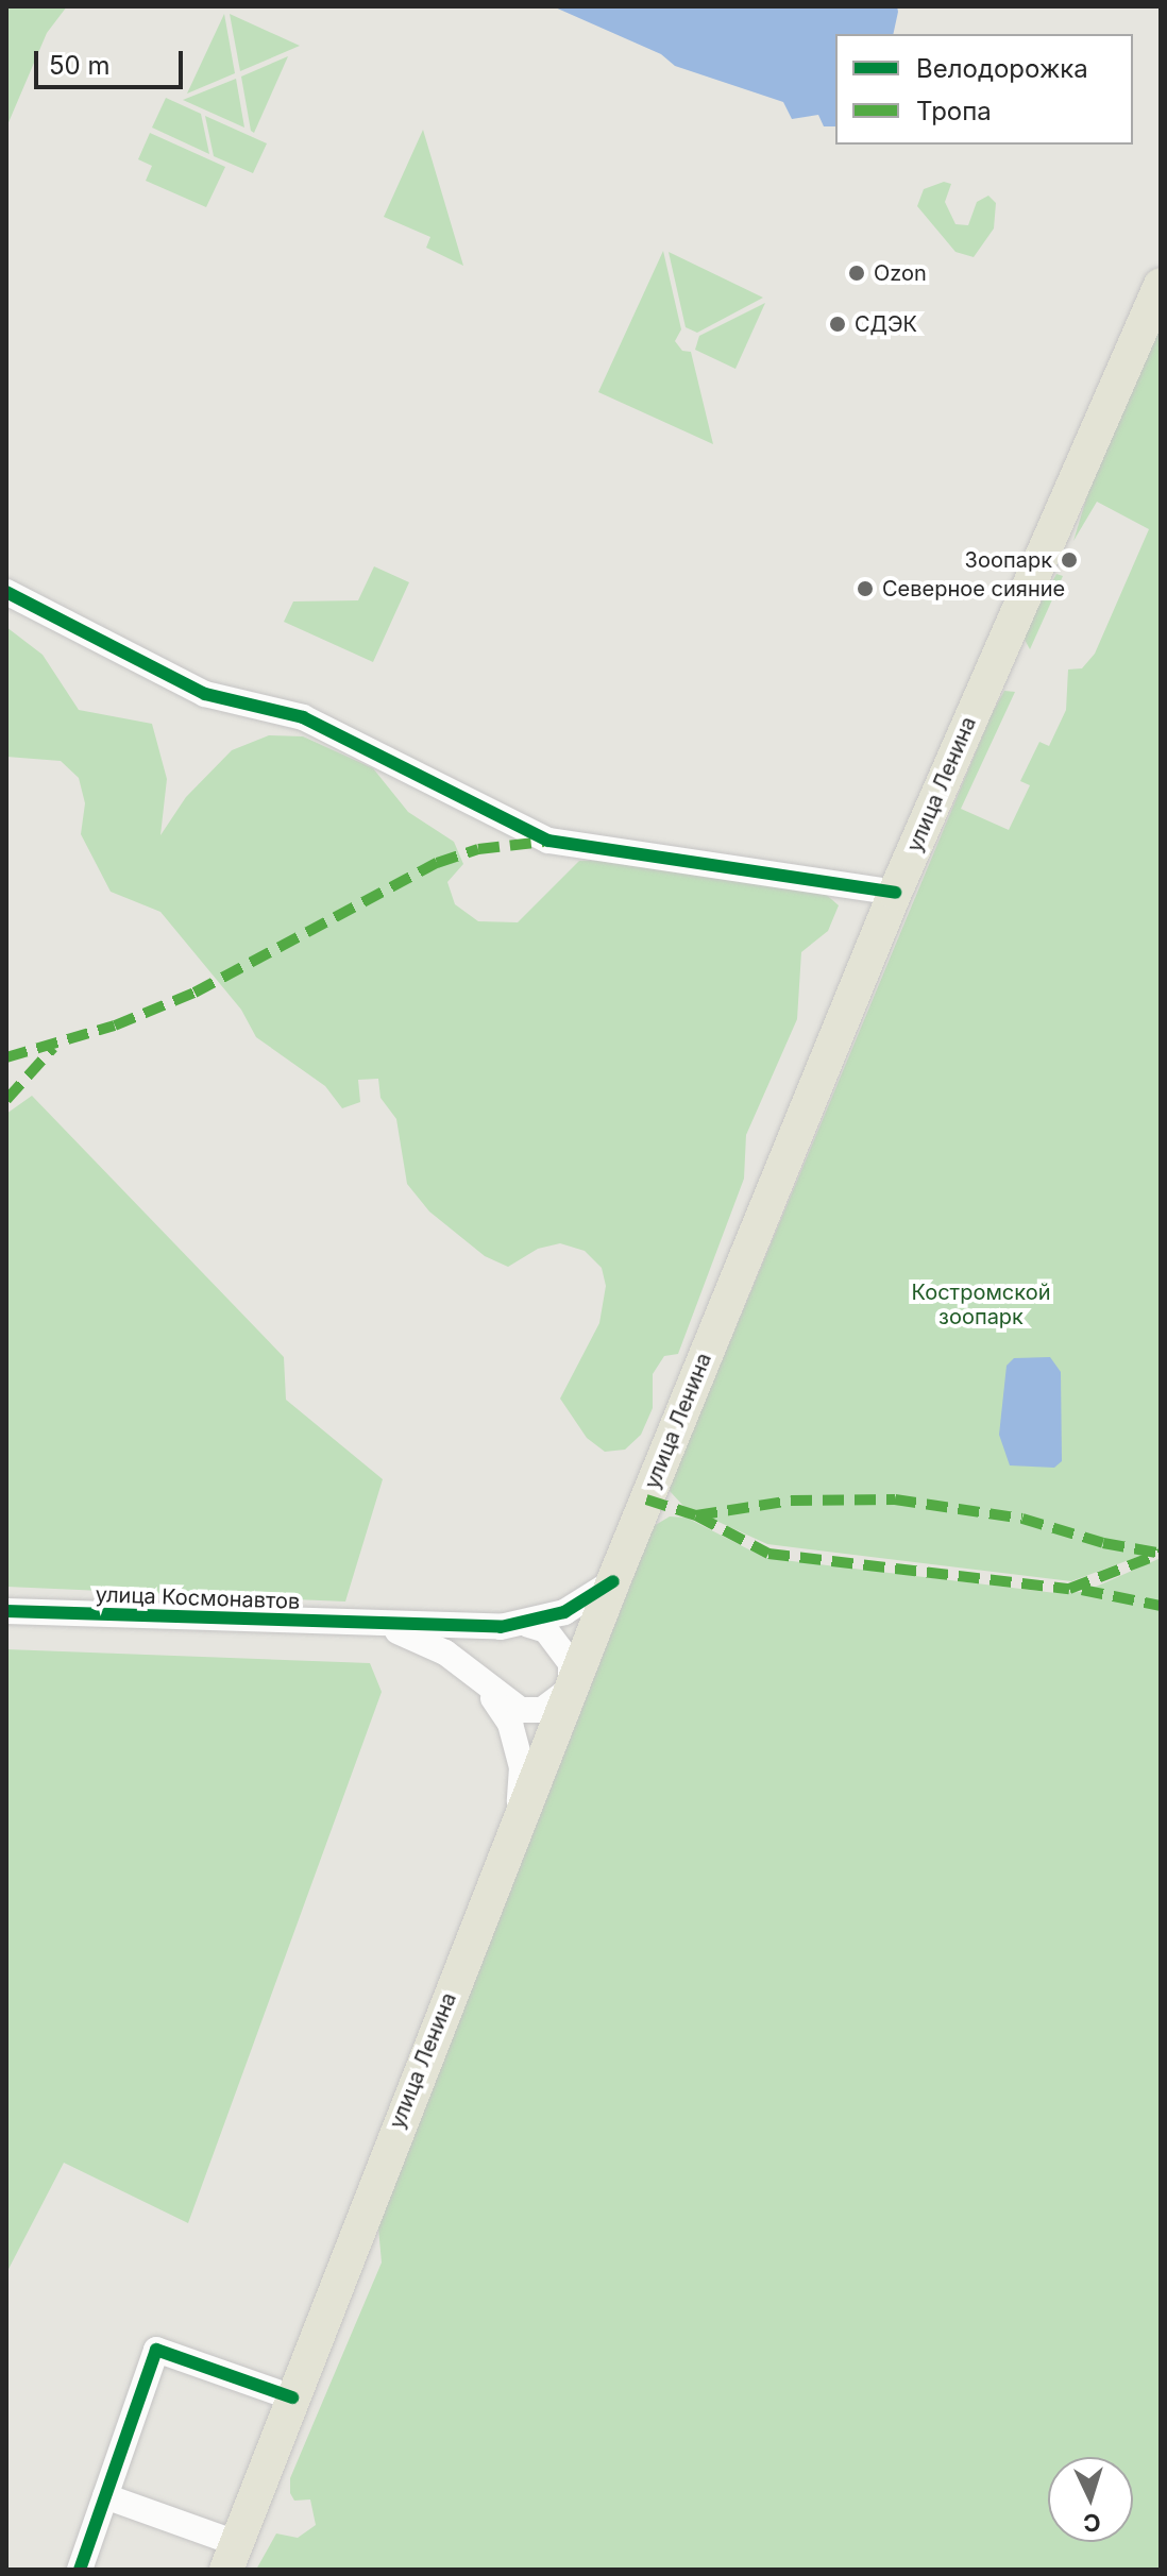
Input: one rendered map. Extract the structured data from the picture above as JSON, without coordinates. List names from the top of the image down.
{
  "streets": {
    "main road": ["улица Ленина"],
    "street": ["улица Космонавтов"]
  },
  "parks": ["Костромской зоопарк"],
  "places": [
    "Ozon",
    "СДЭК",
    "Зоопарк",
    "Северное сияние"
  ],
  "legend": ["Велодорожка", "Тропа"],
  "scale_bar": "50 m",
  "north": "bottom"
}
